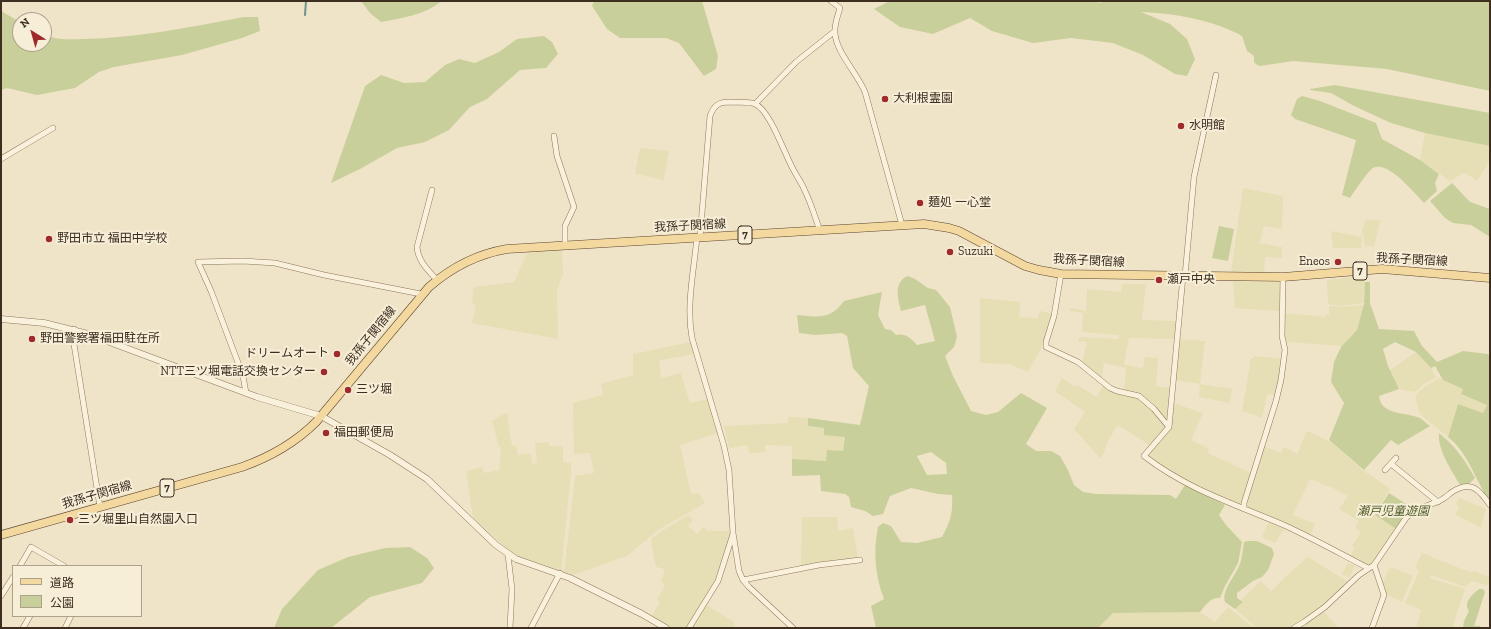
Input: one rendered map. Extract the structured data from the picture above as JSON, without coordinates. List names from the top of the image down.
{
  "streets": {
    "main road": ["我孫子関宿線", "7"]
  },
  "parks": ["瀬戸児童遊園"],
  "places": [
    "大利根霊園",
    "水明館",
    "麺処 一心堂",
    "野田市立 福田中学校",
    "Suzuki",
    "Eneos",
    "瀬戸中央",
    "野田警察署福田駐在所",
    "ドリームオート",
    "NTT三ツ堀電話交換センター",
    "三ツ堀",
    "福田郵便局",
    "三ツ堀里山自然園入口"
  ],
  "legend": ["道路", "公園"],
  "north": "top left"
}
